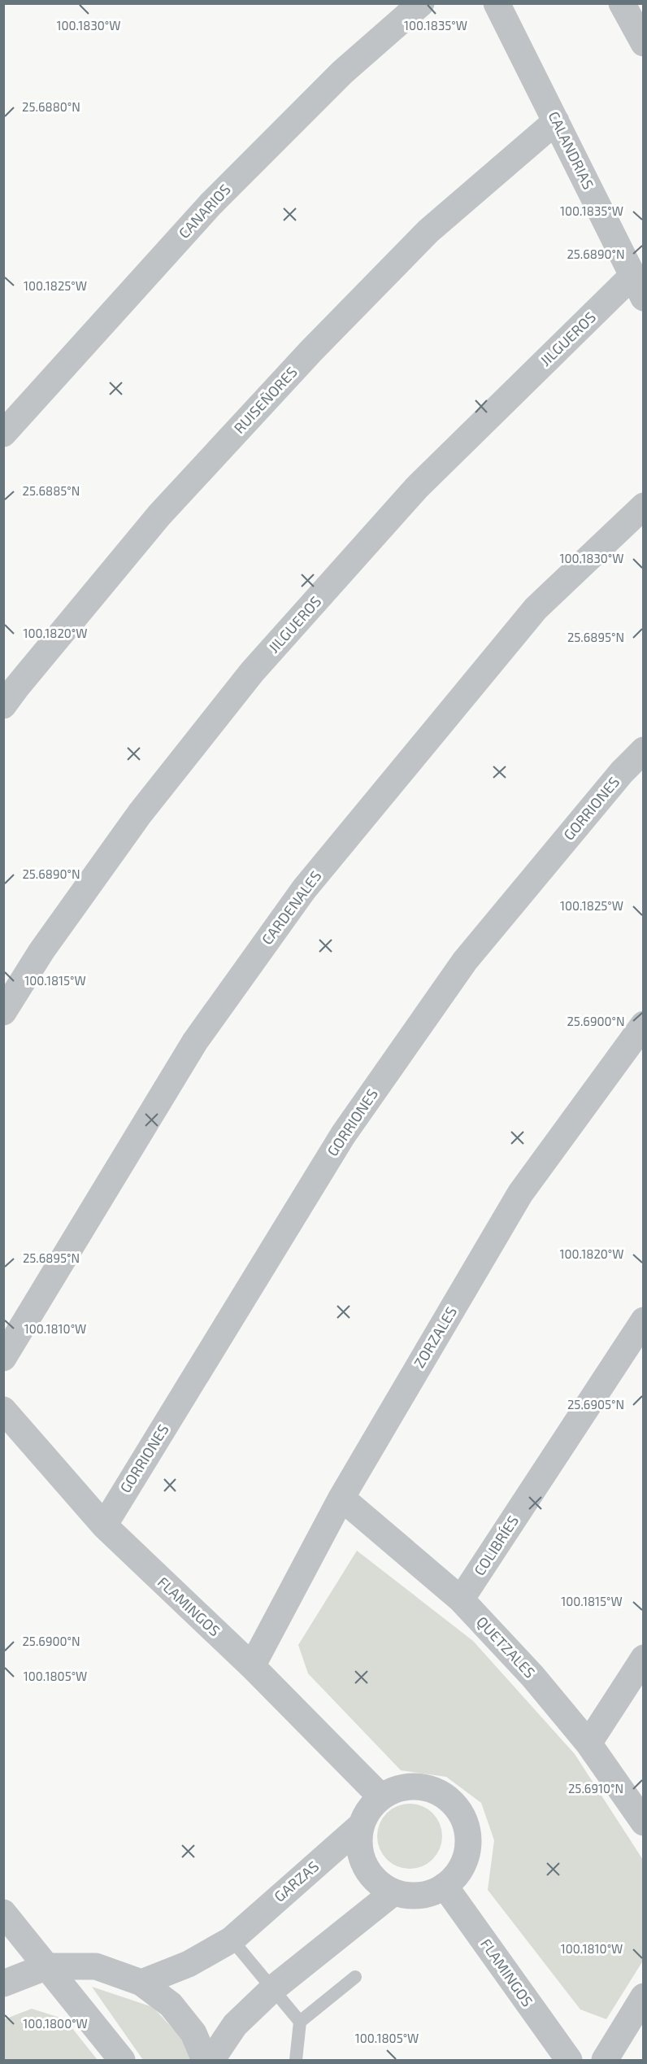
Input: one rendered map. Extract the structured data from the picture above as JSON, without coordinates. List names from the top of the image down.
{
  "streets": {
    "street": [
      "CALANDRIAS",
      "CANARIOS",
      "JILGUEROS",
      "RUISEÑORES",
      "GORRIONES",
      "CARDENALES",
      "ZORZALES",
      "COLIBRÍES",
      "FLAMINGOS",
      "QUETZALES",
      "GARZAS"
    ]
  },
  "crossings": [
    ["CALANDRIAS", "JILGUEROS"],
    ["CALANDRIAS", "RUISEÑORES"],
    ["GORRIONES", "FLAMINGOS"],
    ["ZORZALES", "FLAMINGOS"],
    ["ZORZALES", "QUETZALES"],
    ["COLIBRÍES", "QUETZALES"],
    ["FLAMINGOS", "GARZAS"]
  ],
  "coordinates": [
    "100.1830°W",
    "100.1835°W",
    "25.6880°N",
    "25.6890°N",
    "100.1825°W",
    "25.6885°N",
    "100.1820°W",
    "25.6895°N",
    "100.1815°W",
    "25.6900°N",
    "100.1810°W",
    "25.6905°N",
    "100.1805°W",
    "25.6910°N",
    "100.1800°W"
  ]
}
